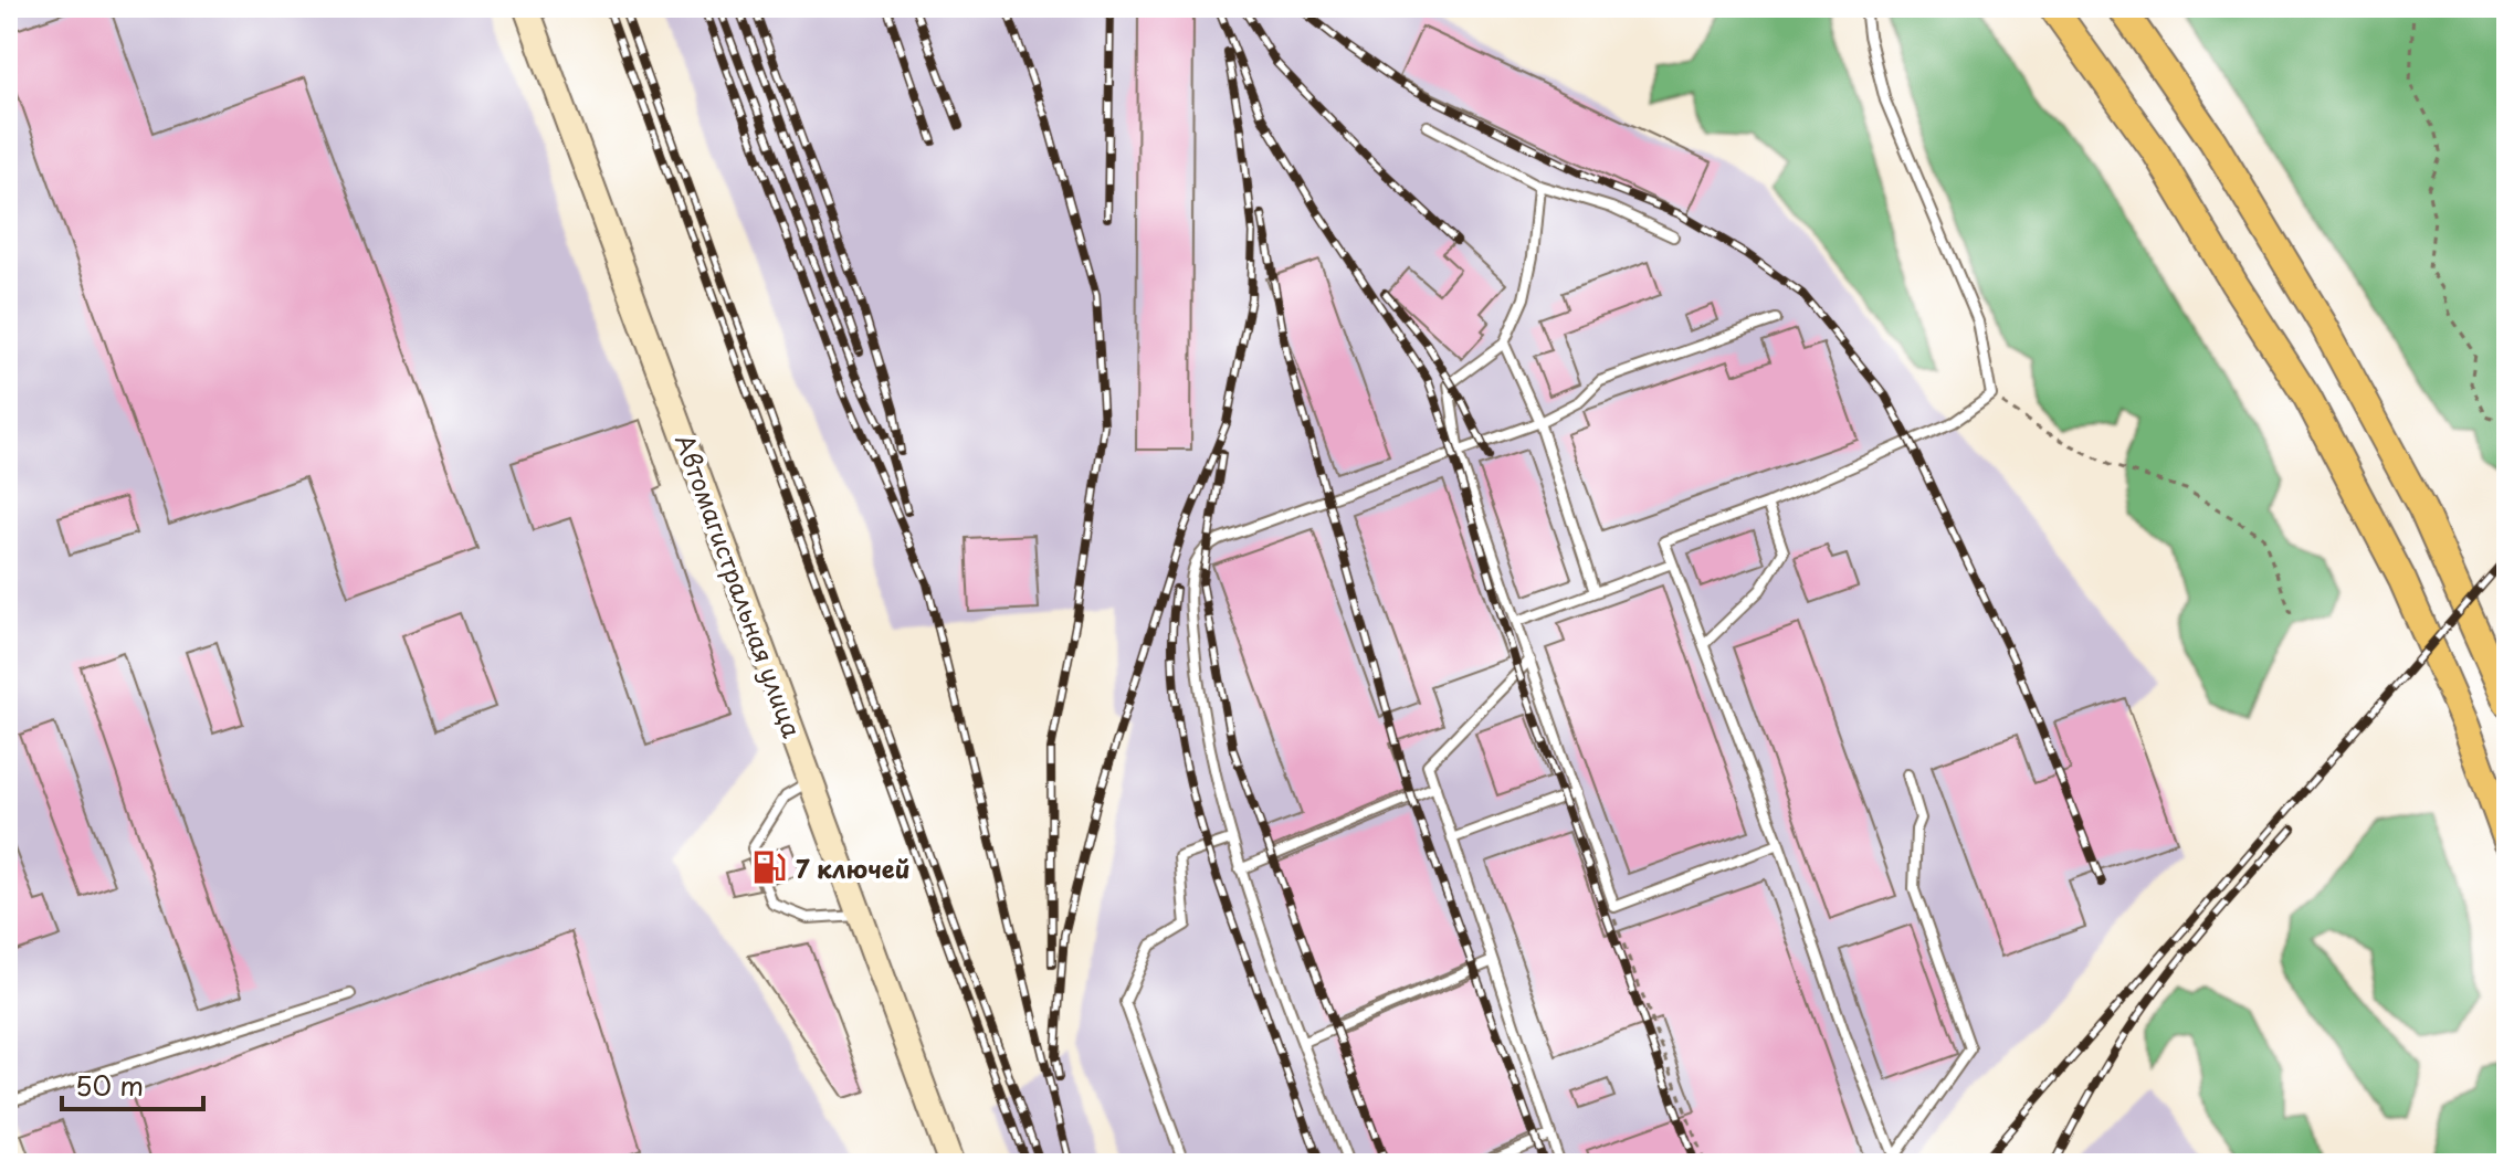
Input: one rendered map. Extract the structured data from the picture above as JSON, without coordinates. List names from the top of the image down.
{
  "streets": {
    "main road": ["Автомагистральная улица"]
  },
  "places": {
    "fuel station": ["7 ключей"]
  },
  "scale_bar": "50 m"
}
